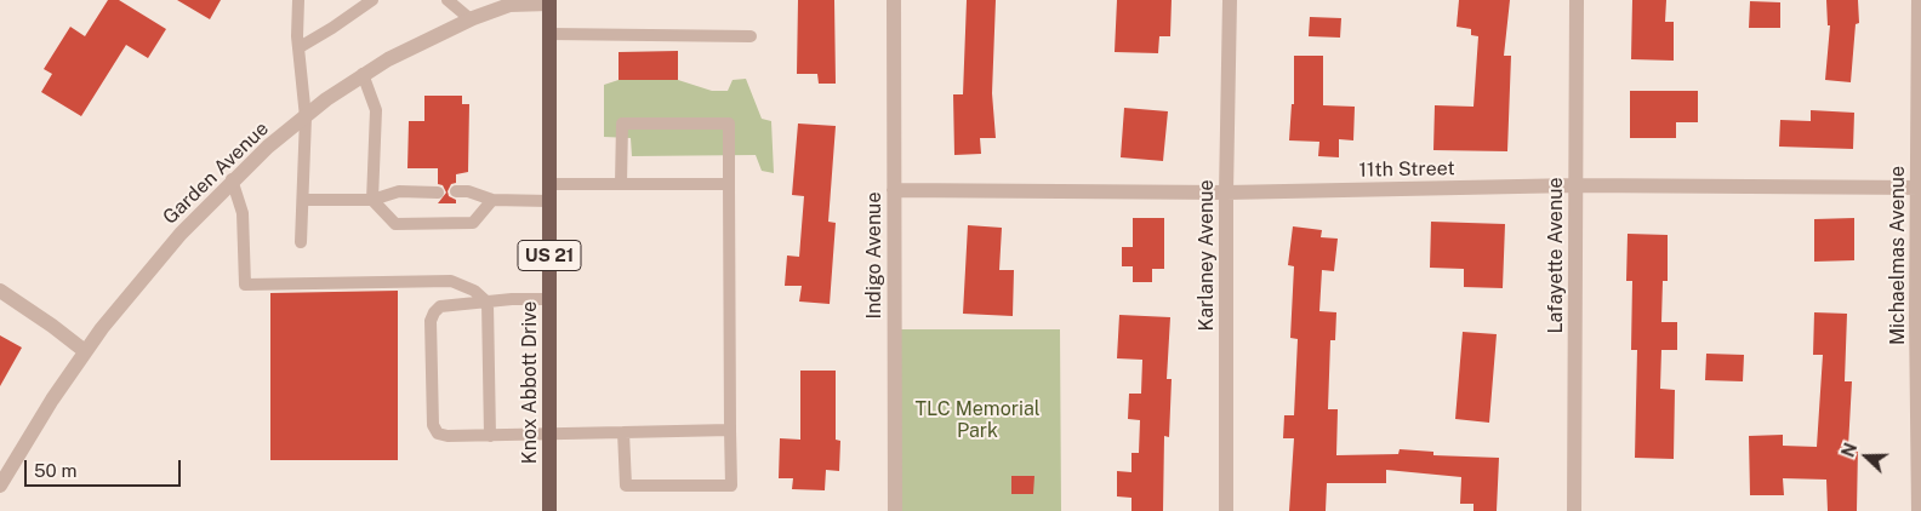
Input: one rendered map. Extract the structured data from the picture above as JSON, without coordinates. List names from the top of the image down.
{
  "streets": {
    "main road": ["US 21", "Knox Abbott Drive"],
    "street": [
      "11th Street",
      "Garden Avenue",
      "Indigo Avenue",
      "Karlaney Avenue",
      "Lafayette Avenue",
      "Michaelmas Avenue"
    ]
  },
  "crossings": [
    ["11th Street", "Indigo Avenue"],
    ["11th Street", "Karlaney Avenue"],
    ["11th Street", "Lafayette Avenue"],
    ["11th Street", "Michaelmas Avenue"],
    ["Garden Avenue", "Knox Abbott Drive"]
  ],
  "parks": ["TLC Memorial Park"],
  "scale_bar": "50 m",
  "north": "left"
}
